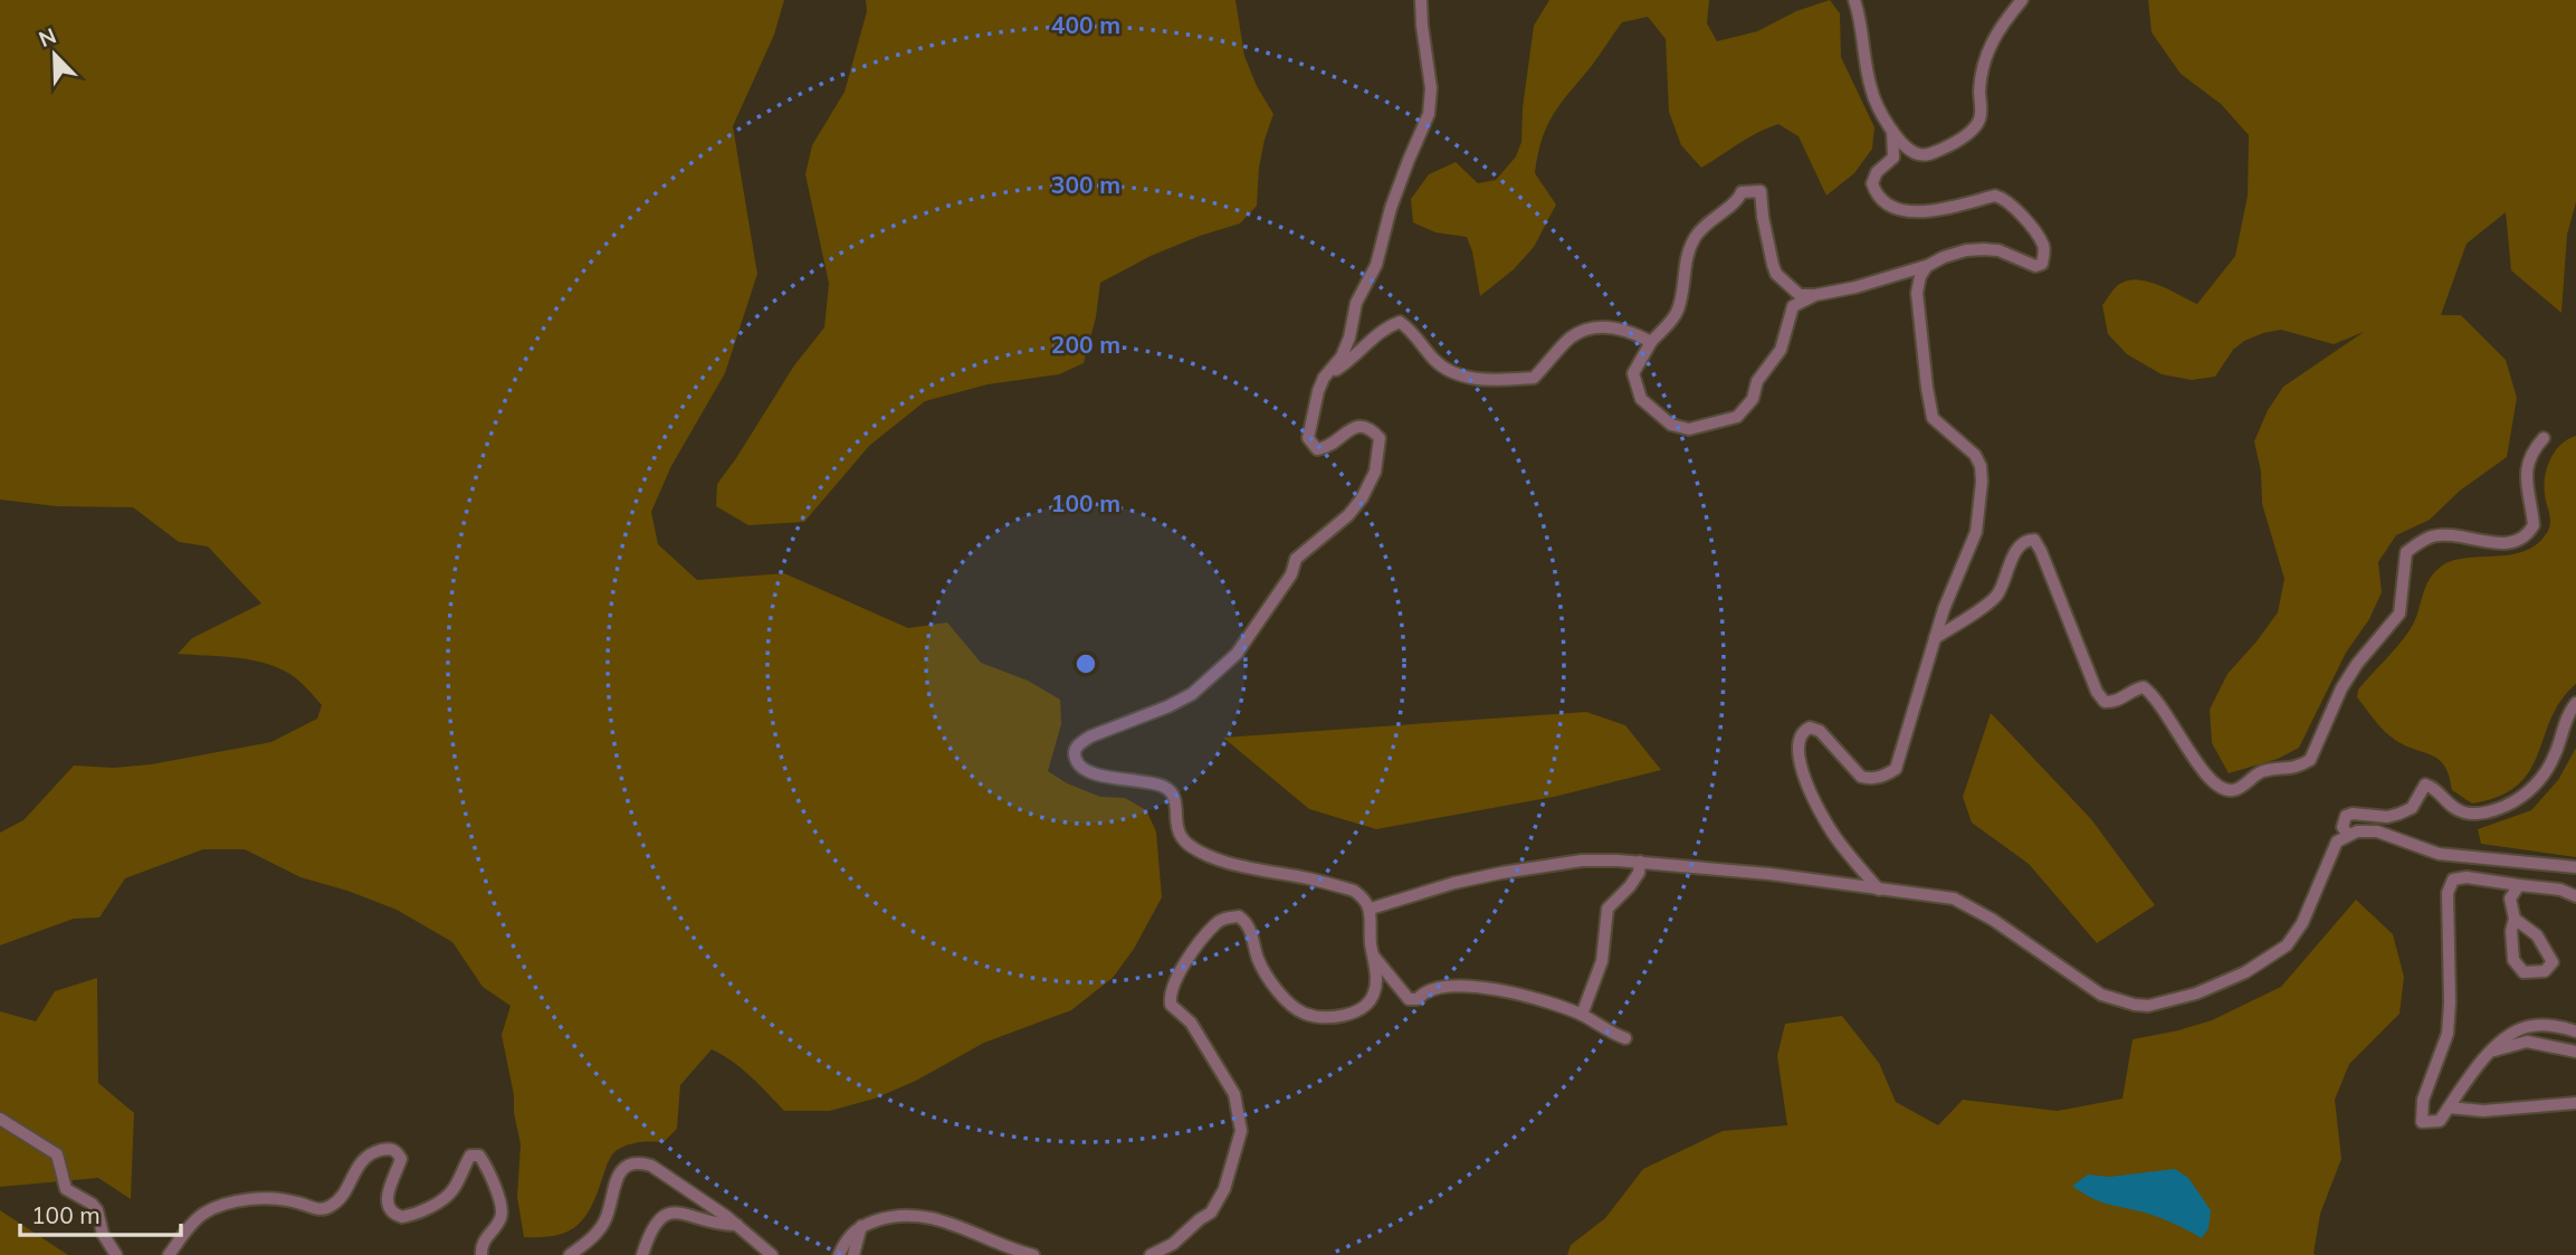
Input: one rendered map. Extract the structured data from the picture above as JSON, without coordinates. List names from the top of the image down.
{
  "scale_bar": "100 m",
  "north": "top left",
  "rings": [
    "400 m",
    "300 m",
    "200 m",
    "100 m"
  ]
}
